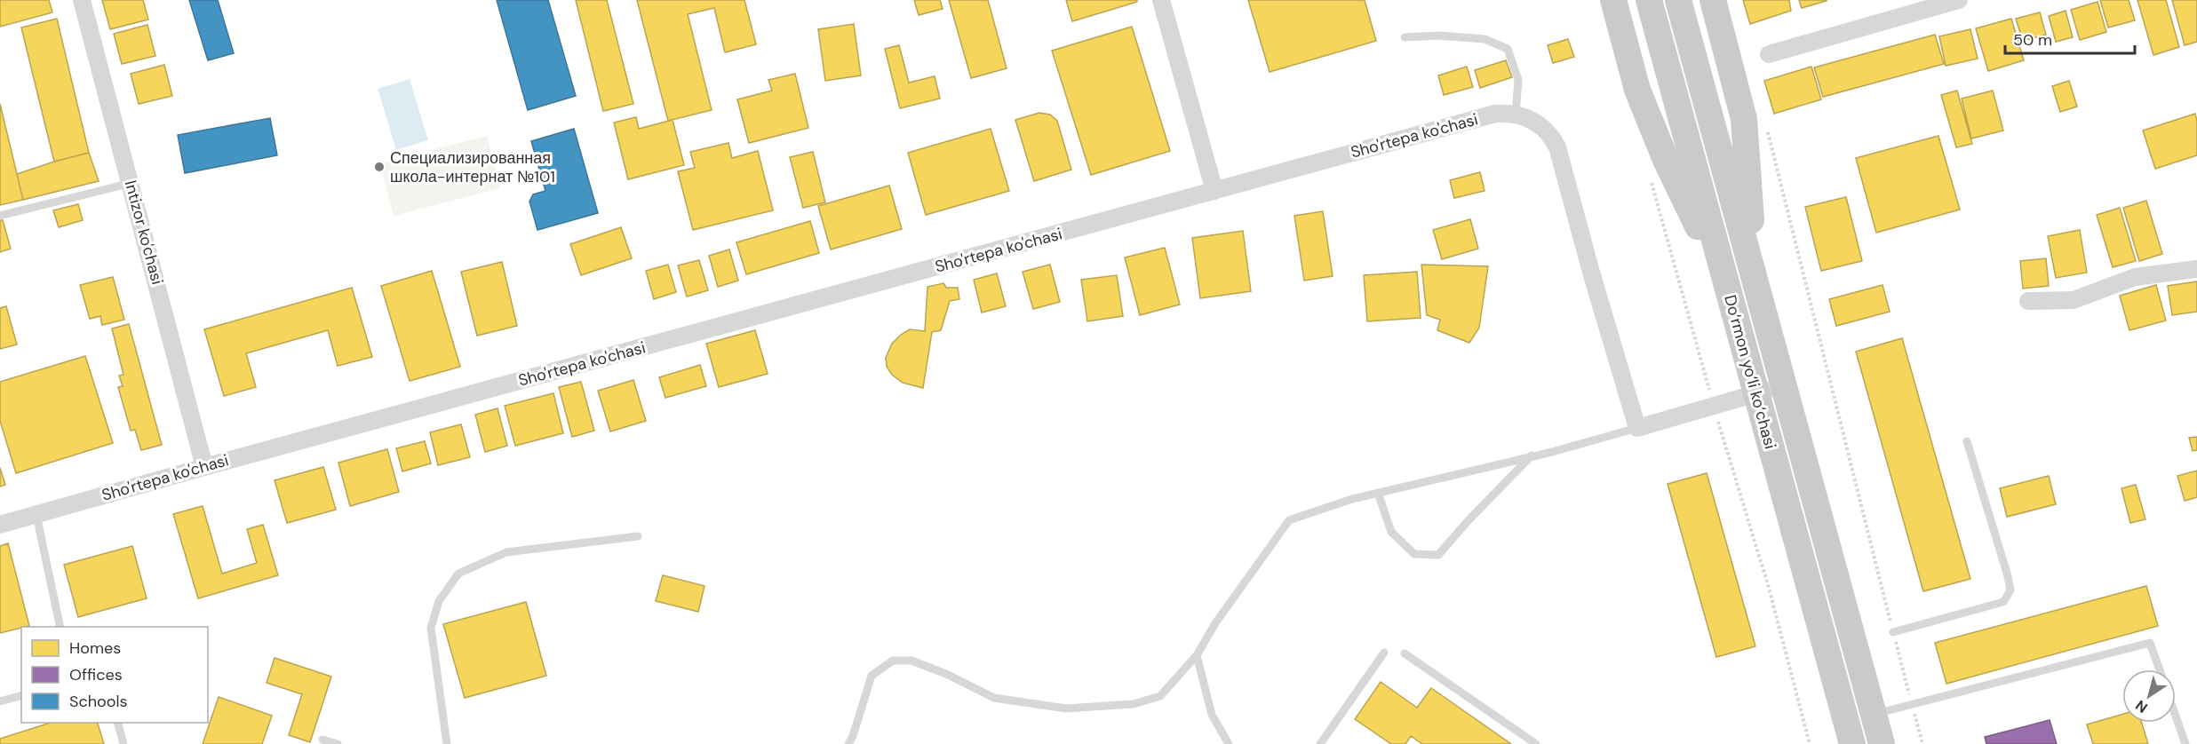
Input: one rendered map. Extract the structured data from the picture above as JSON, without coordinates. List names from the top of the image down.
{
  "streets": {
    "main road": ["Do‘rmon yo‘li ko‘chasi"],
    "street": ["Sho'rtepa ko'chasi", "Intizor ko'chasi"]
  },
  "crossings": [
    ["Sho'rtepa ko'chasi", "Intizor ko'chasi"]
  ],
  "places": ["Специализированная школа-интернат №101"],
  "legend": ["Homes", "Offices", "Schools"],
  "scale_bar": "50 m",
  "north": "bottom left"
}
